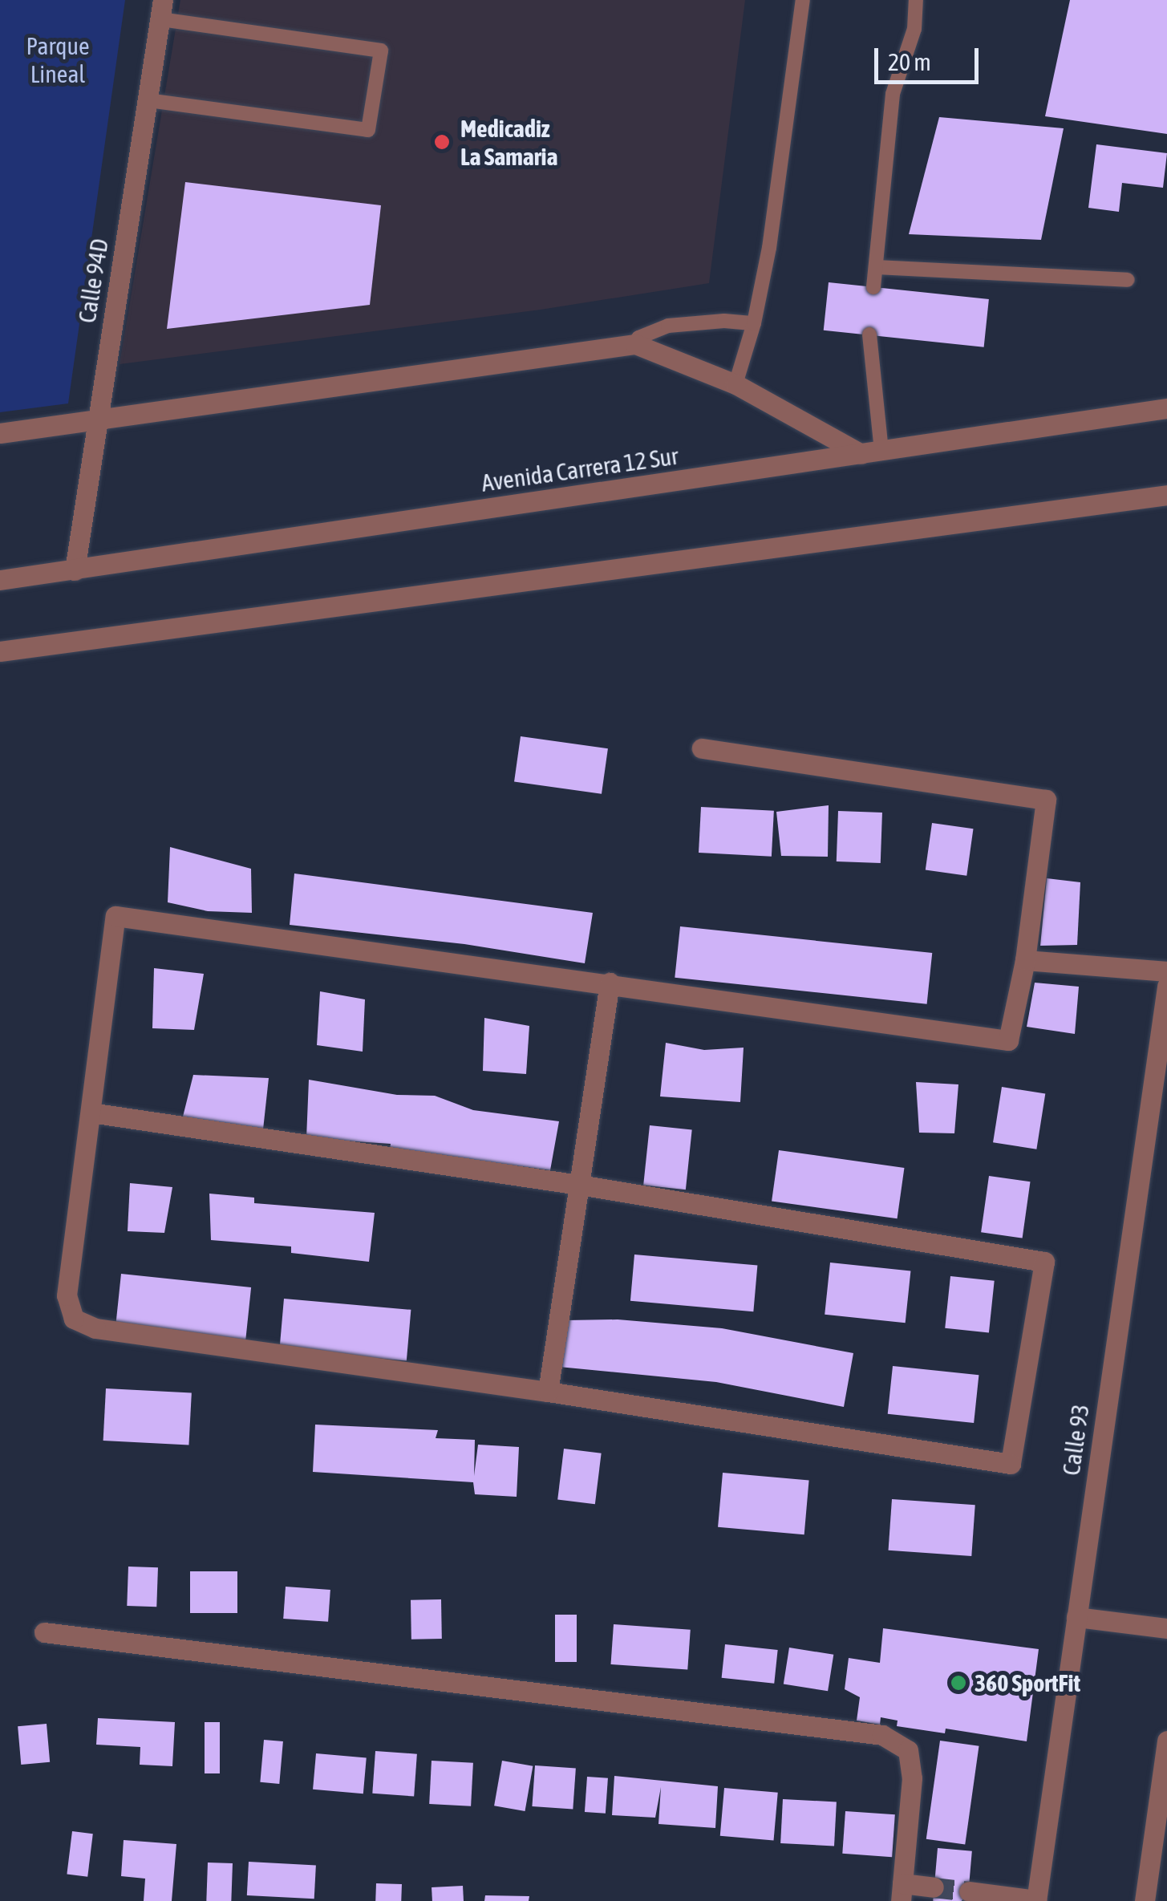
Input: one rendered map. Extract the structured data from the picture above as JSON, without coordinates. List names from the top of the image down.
{
  "streets": {
    "street": ["Calle 94D", "Avenida Carrera 12 Sur", "Calle 93"]
  },
  "crossings": [
    ["Calle 94D", "Avenida Carrera 12 Sur"]
  ],
  "parks": ["Parque Lineal"],
  "places": ["Medicadiz La Samaria", "360 SportFit"],
  "scale_bar": "20 m"
}
